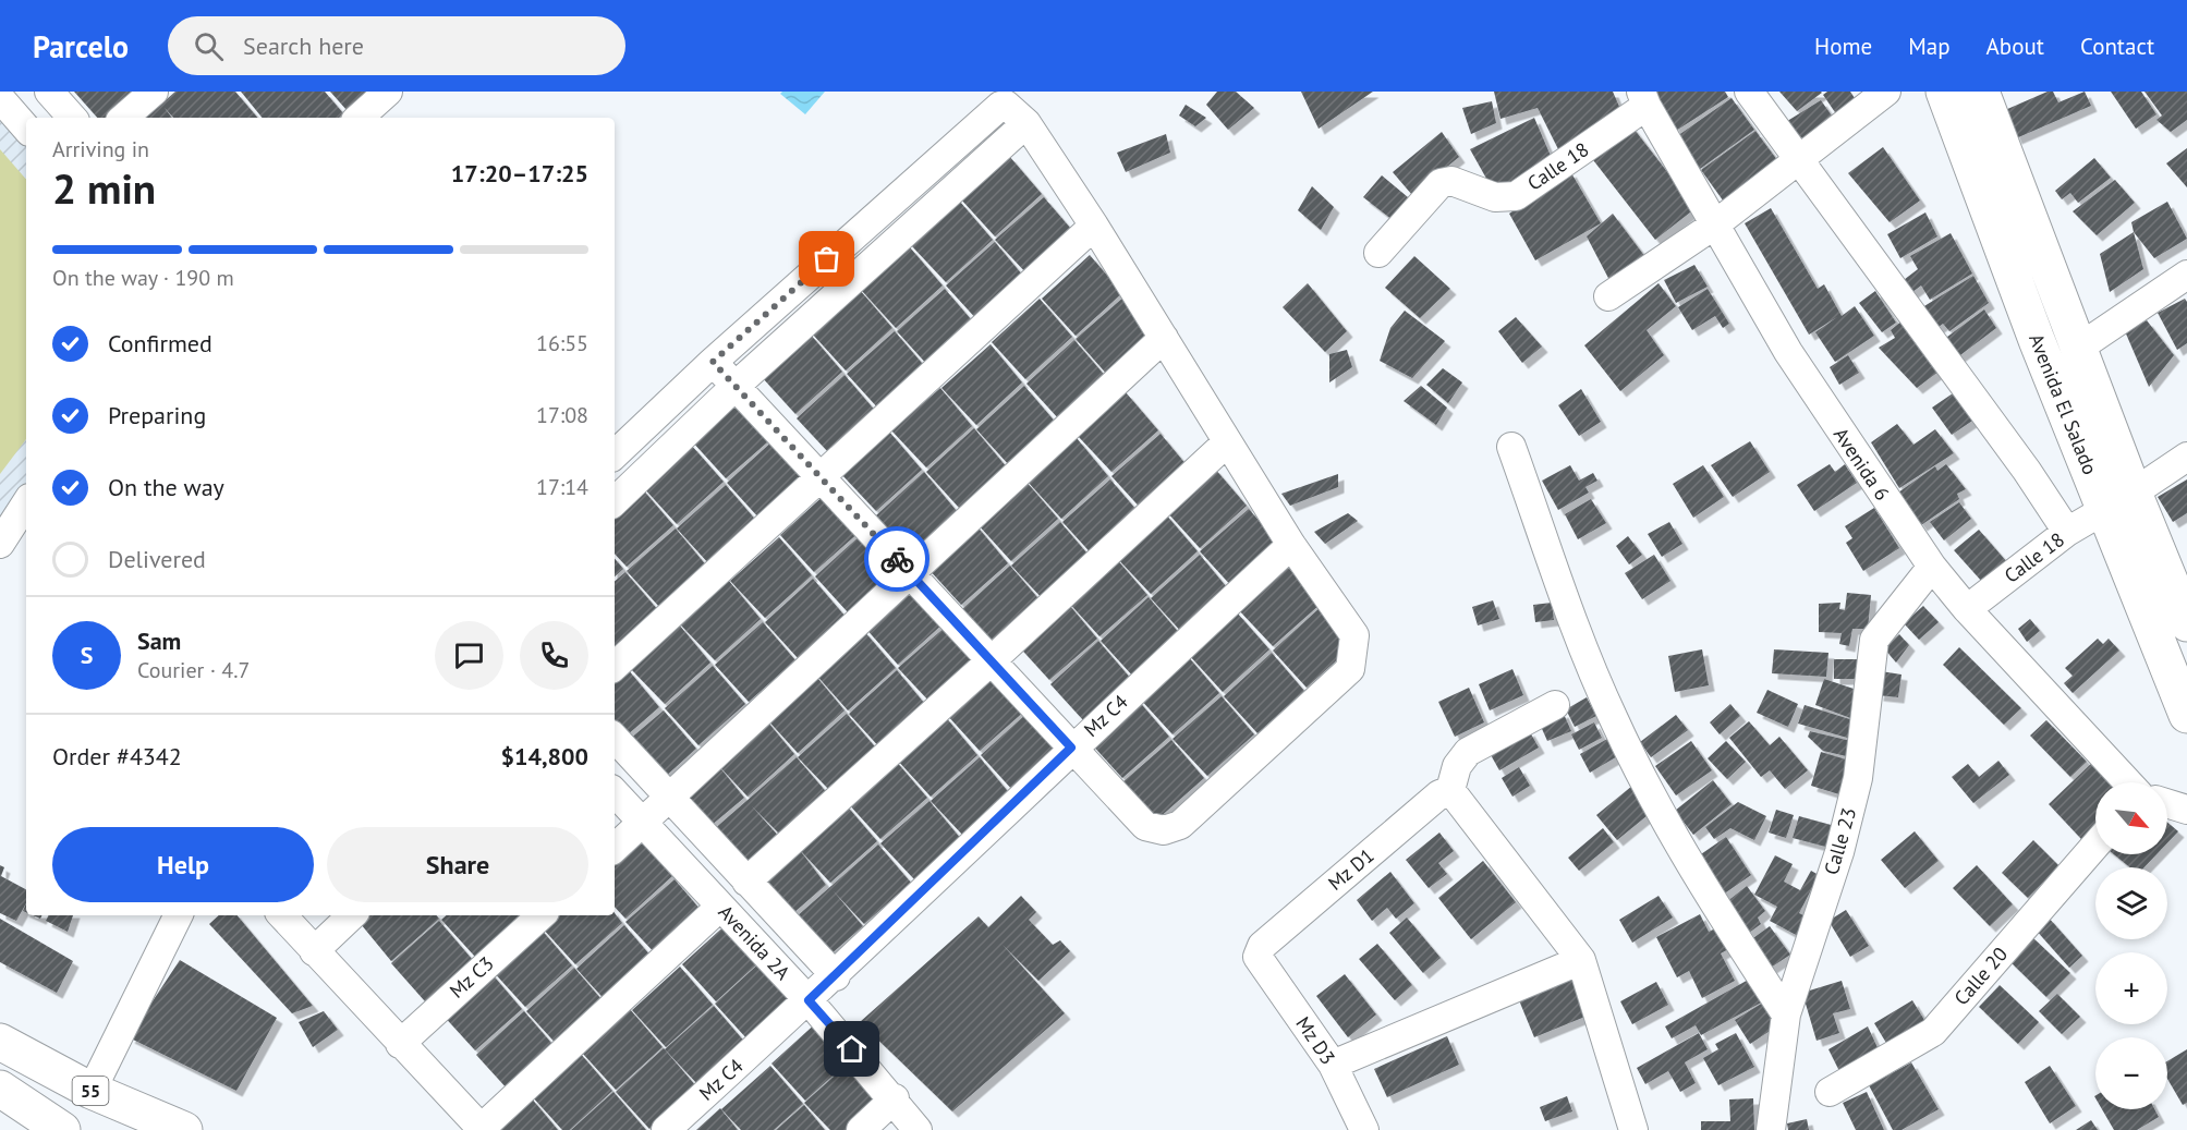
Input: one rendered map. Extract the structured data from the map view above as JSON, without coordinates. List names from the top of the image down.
{
  "streets": {
    "main road": ["Avenida El Salado", "55"],
    "street": [
      "Calle 18",
      "Avenida 6",
      "Mz C4",
      "Calle 23",
      "Mz D1",
      "Avenida 2A",
      "Calle 20",
      "Mz C3",
      "Mz D3"
    ]
  },
  "crossings": [
    ["Calle 18", "Avenida El Salado"],
    ["Calle 18", "Avenida 6"],
    ["Avenida 6", "Calle 23"],
    ["Mz C4", "Avenida 2A"],
    ["Mz D1", "Mz D3"]
  ],
  "north": "bottom right",
  "page": {
    "header": "Parcelo",
    "search": "Search here",
    "nav": [
      "Home",
      "Map",
      "About",
      "Contact"
    ],
    "heading": ["2 min", "Arriving in", "17:20–17:25"],
    "panel": [
      "Sam",
      "Courier · 4.7",
      "Order #4342",
      "$14,800"
    ],
    "bar": "On the way · 190 m",
    "list": [
      ["Confirmed", "16:55"],
      ["Preparing", "17:08"],
      ["On the way", "17:14"],
      "Delivered"
    ],
    "round": "S",
    "map_buttons": ["+", "−"],
    "buttons": ["Help", "Share"]
  }
}
